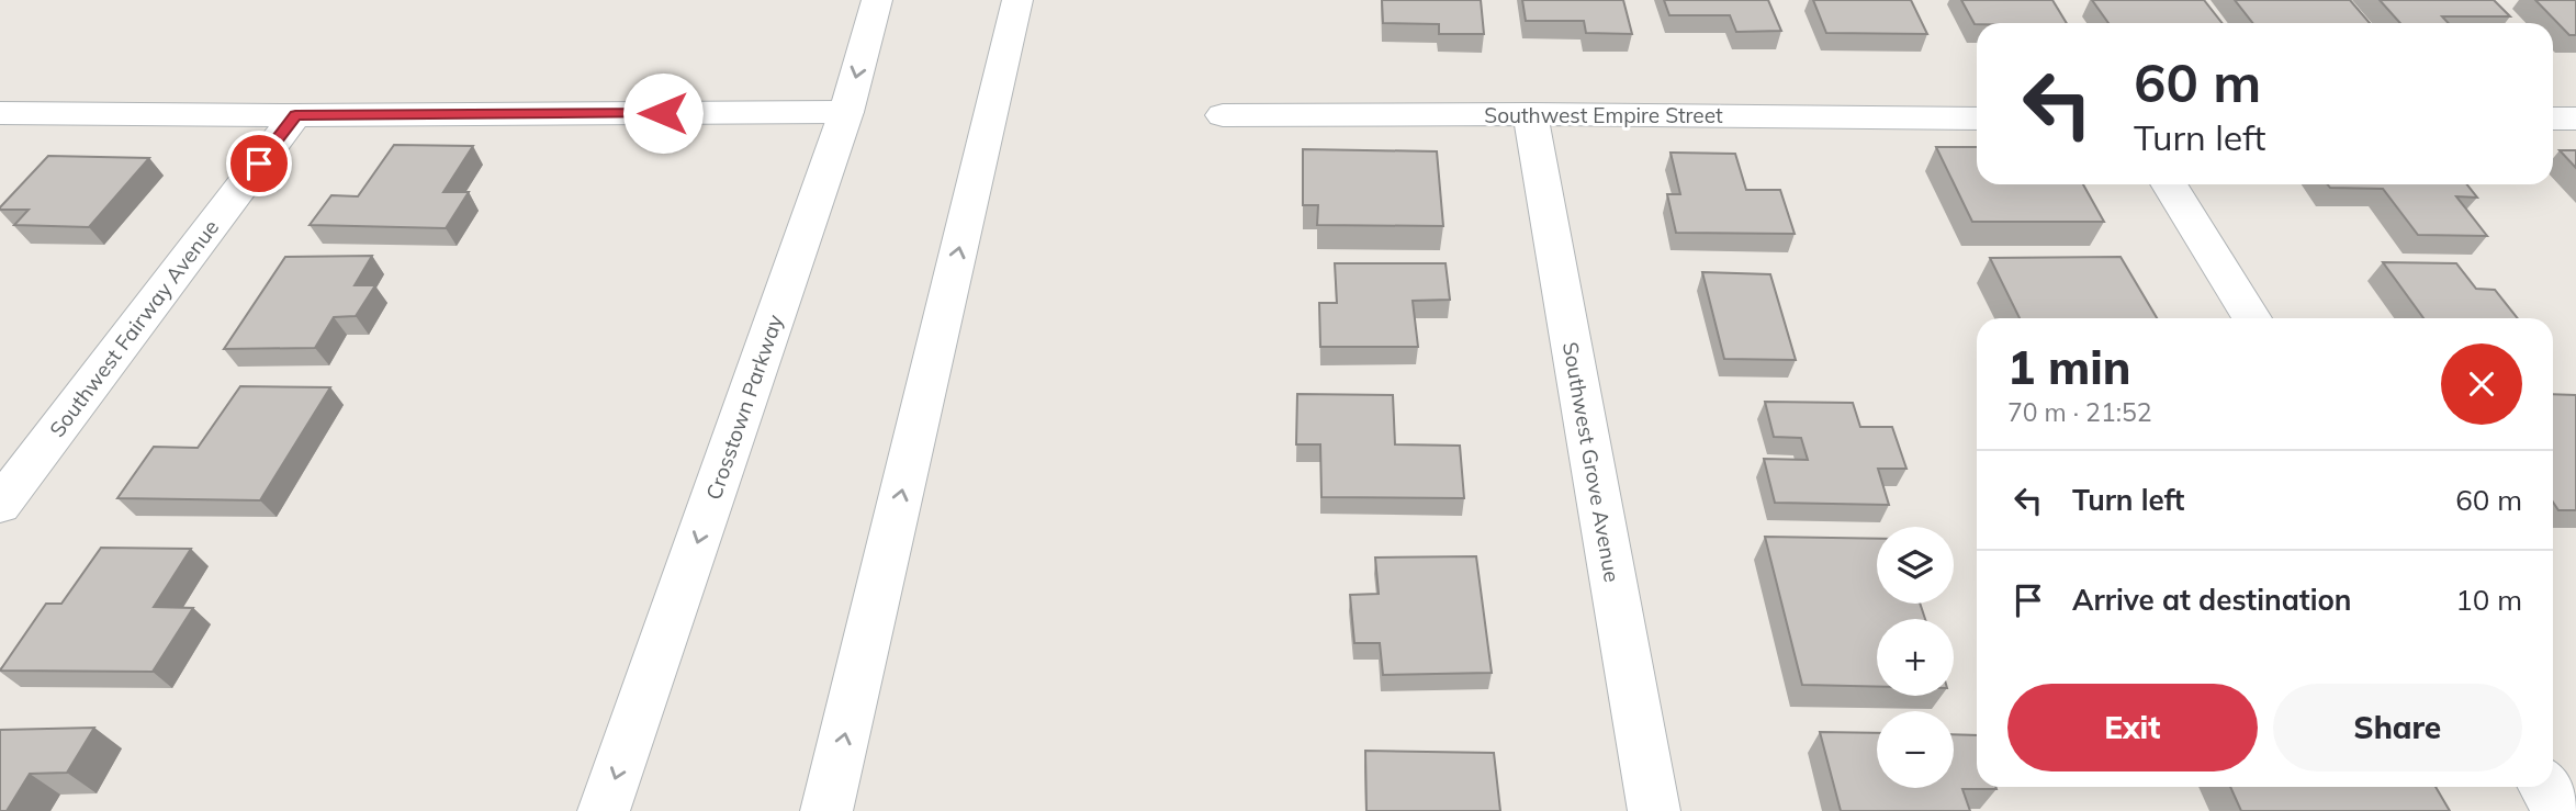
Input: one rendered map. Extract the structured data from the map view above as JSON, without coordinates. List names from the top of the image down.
{
  "streets": {
    "street": [
      "Southwest Empire Street",
      "Southwest Fairway Avenue",
      "Crosstown Parkway",
      "Southwest Grove Avenue"
    ]
  },
  "crossings": [
    ["Southwest Empire Street", "Southwest Grove Avenue"]
  ],
  "page": {
    "turn": ["60 m", "Turn left"],
    "heading": ["1 min", "70 m · 21:52"],
    "list": [
      {
        "name": "Turn left",
        "value": "60 m"
      },
      {
        "name": "Arrive at destination",
        "value": "10 m"
      }
    ],
    "map_buttons": ["+", "−"],
    "buttons": ["Exit", "Share"]
  }
}
